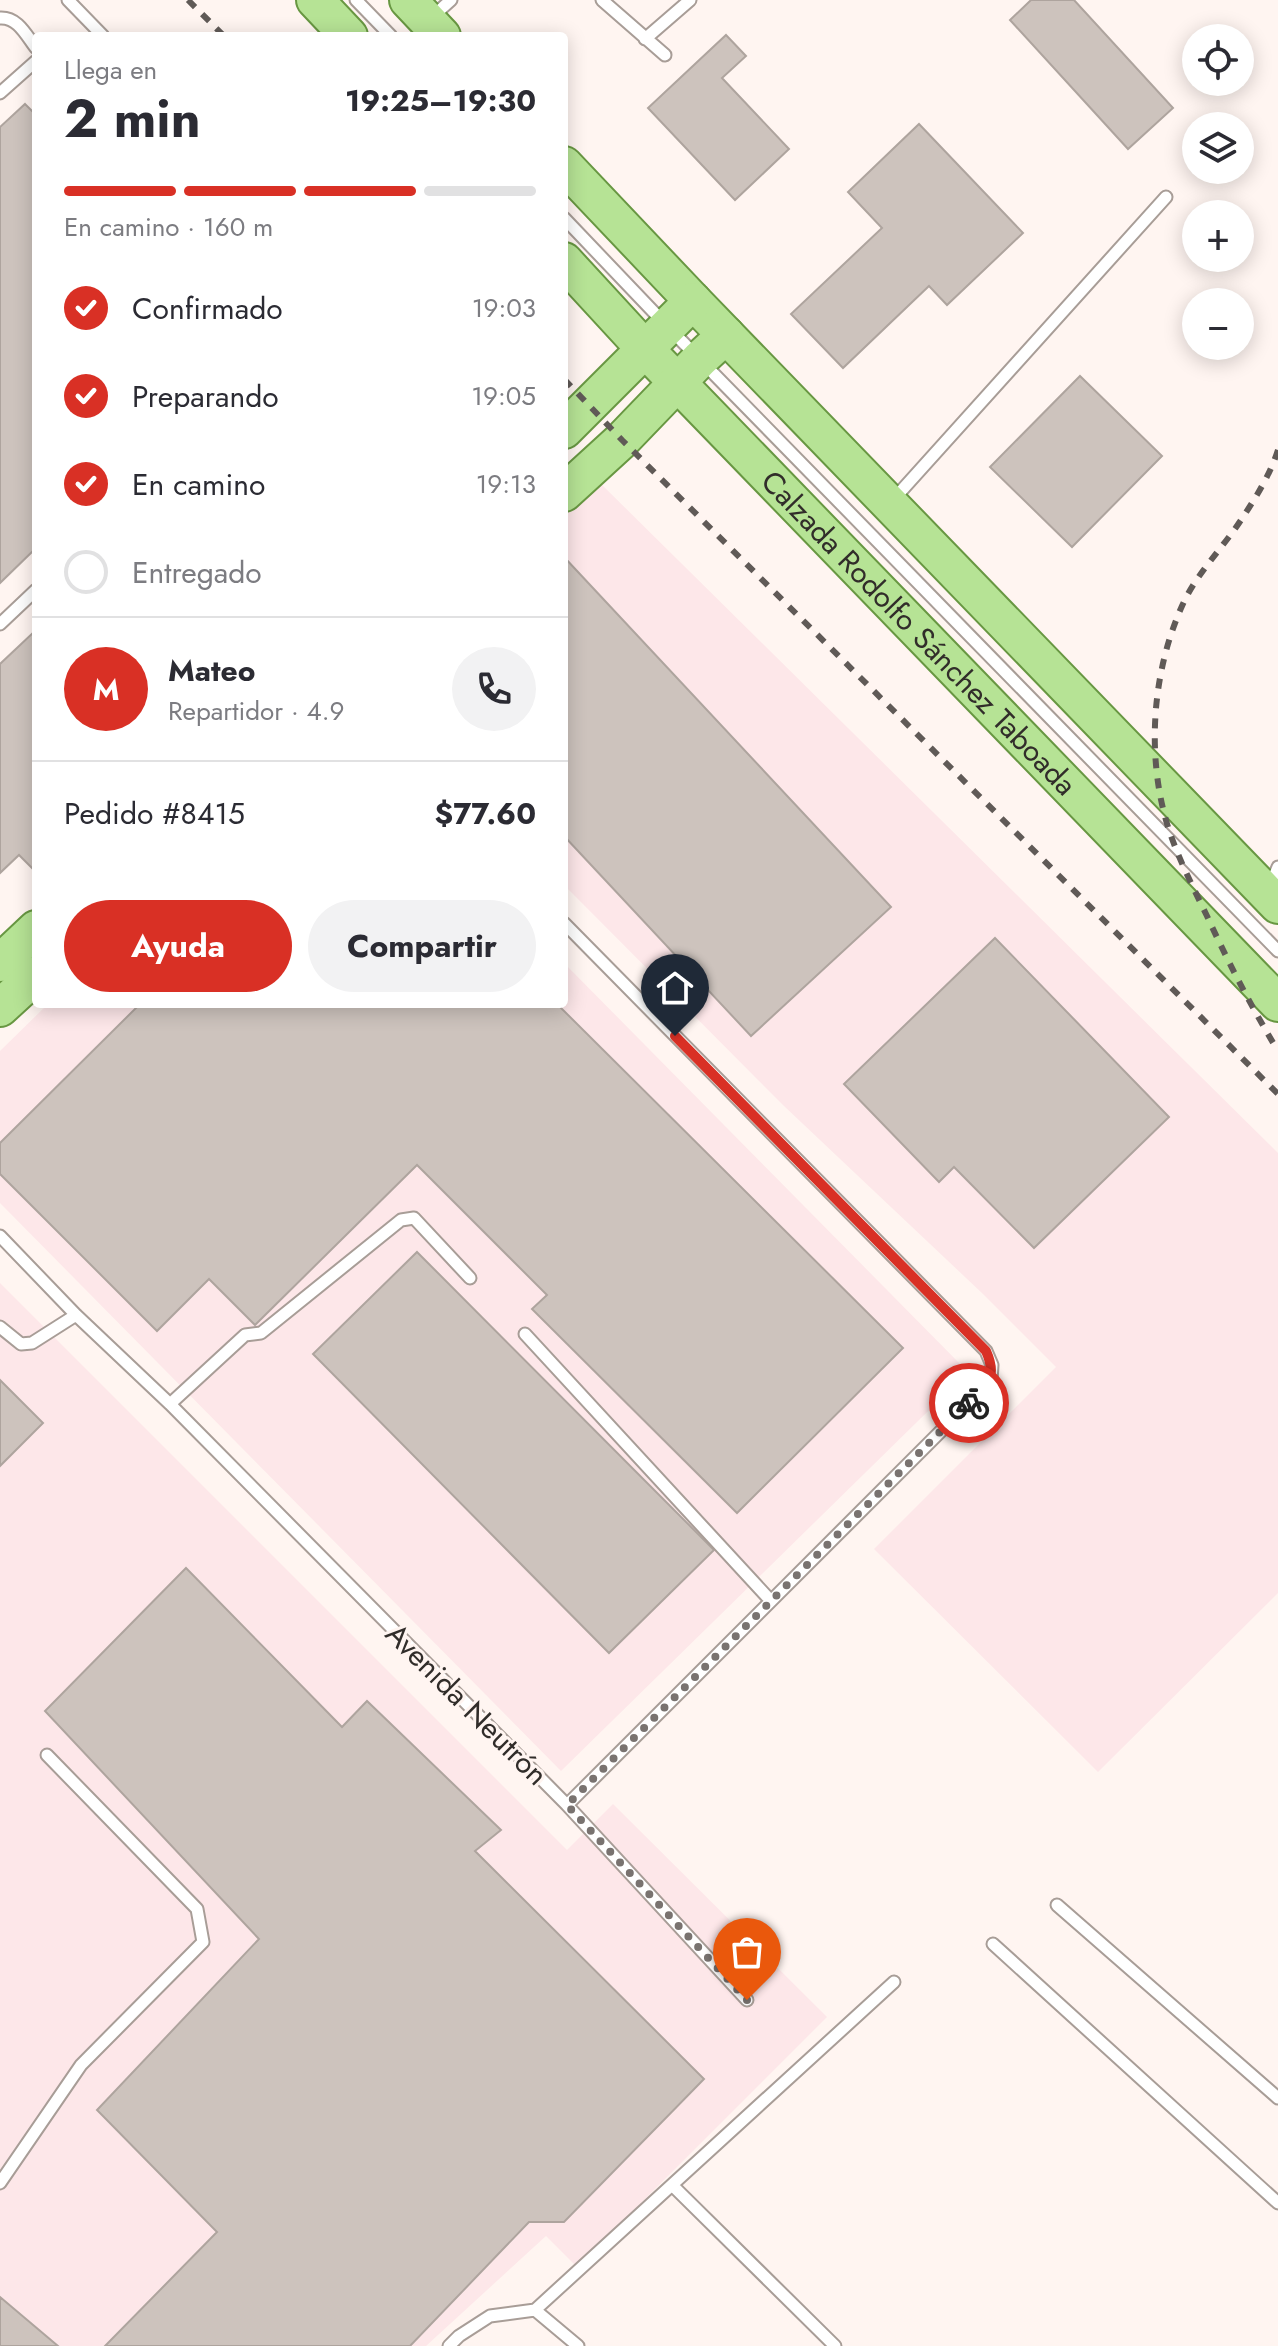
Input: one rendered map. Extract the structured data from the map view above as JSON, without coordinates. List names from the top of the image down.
{
  "streets": {
    "main road": ["Calzada Rodolfo Sánchez Taboada"],
    "lane": ["Avenida Neutrón"]
  },
  "page": {
    "map_buttons": ["+", "−"],
    "heading": ["2 min", "Llega en", "19:25–19:30"],
    "panel": [
      "Mateo",
      "Repartidor · 4.9",
      "Pedido #8415",
      "$77.60"
    ],
    "bar": "En camino · 160 m",
    "list": [
      ["Confirmado", "19:03"],
      ["Preparando", "19:05"],
      ["En camino", "19:13"],
      "Entregado"
    ],
    "round": "M",
    "buttons": ["Ayuda", "Compartir"]
  }
}
